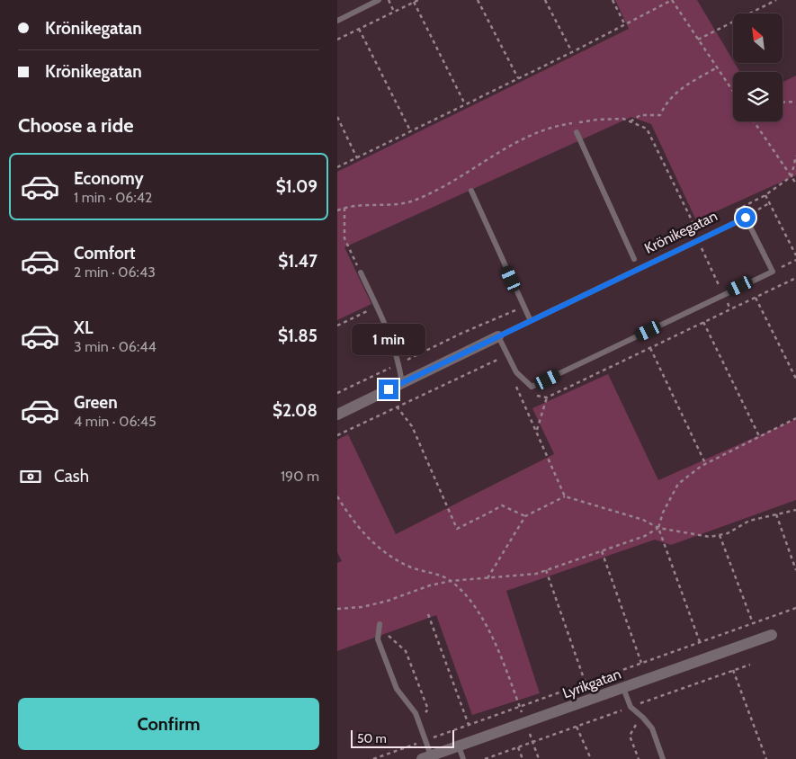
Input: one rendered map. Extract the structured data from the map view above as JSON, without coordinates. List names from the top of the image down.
{
  "streets": {
    "street": ["Krönikegatan", "Lyrikgatan"]
  },
  "scale_bar": "50 m",
  "north": "top left",
  "page": {
    "banner": ["Krönikegatan", "Krönikegatan"],
    "heading": "Choose a ride",
    "list": [
      {
        "name": "Economy",
        "note": "1 min · 06:42",
        "value": "$1.09"
      },
      {
        "name": "Comfort",
        "note": "2 min · 06:43",
        "value": "$1.47"
      },
      {
        "name": "XL",
        "note": "3 min · 06:44",
        "value": "$1.85"
      },
      {
        "name": "Green",
        "note": "4 min · 06:45",
        "value": "$2.08"
      }
    ],
    "bubble": "1 min",
    "pay": ["Cash", "190 m"],
    "buttons": "Confirm",
    "scale": "50 m"
  }
}
